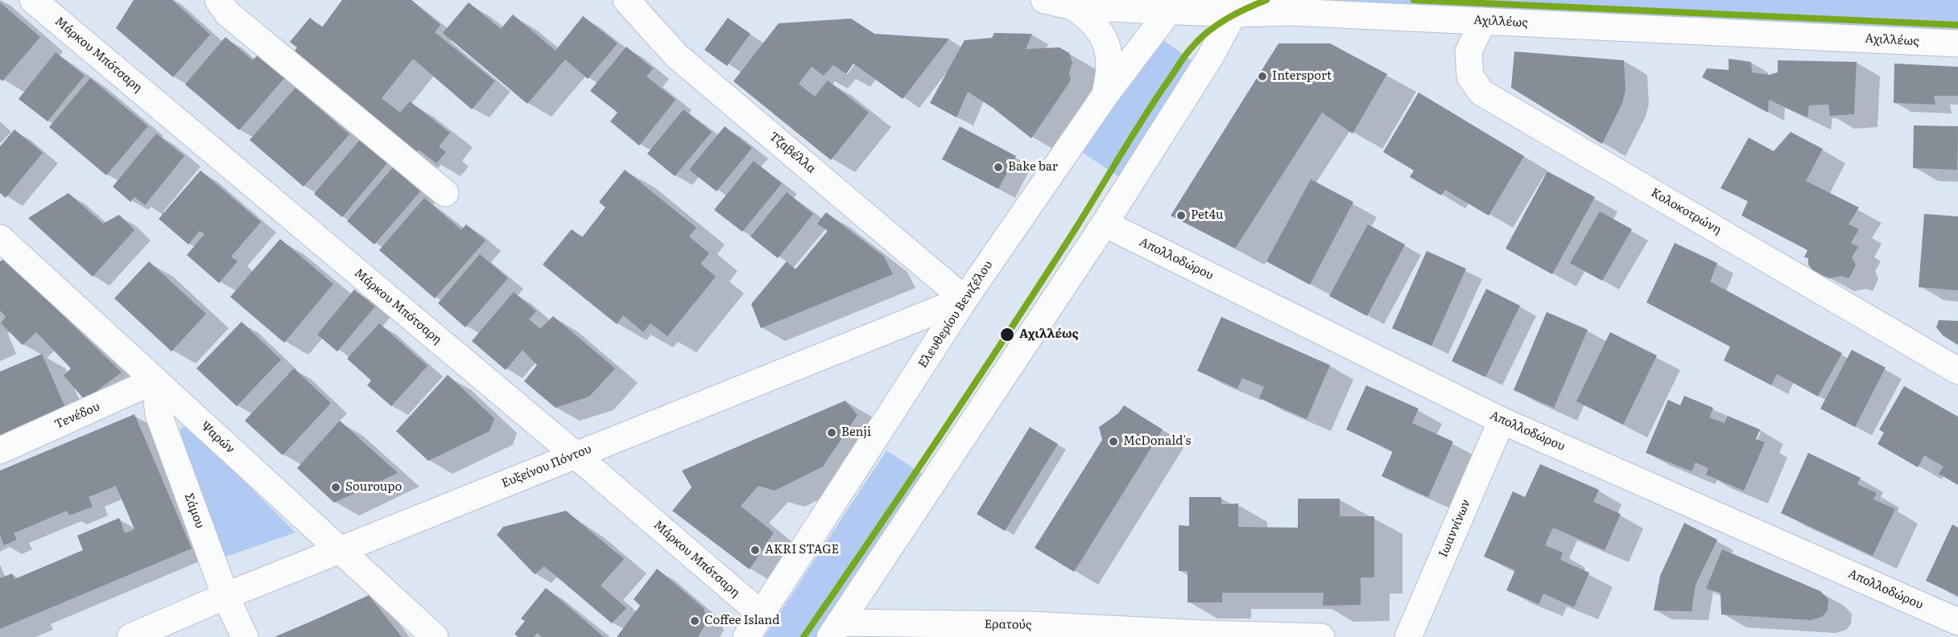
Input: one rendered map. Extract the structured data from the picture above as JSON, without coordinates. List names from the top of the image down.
{
  "streets": {
    "street": [
      "Αχιλλέως",
      "Μάρκου Μπότσαρη",
      "Τζαβέλλα",
      "Κολοκοτρώνη",
      "Απολλοδώρου",
      "Ελευθερίου Βενιζέλου",
      "Τενέδου",
      "Ψαρών",
      "Ευξείνου Πόντου",
      "Σάμου",
      "Ιωαννίνων",
      "Ερατούς"
    ]
  },
  "crossings": [
    ["Αχιλλέως", "Κολοκοτρώνη"],
    ["Αχιλλέως", "Ελευθερίου Βενιζέλου"],
    ["Μάρκου Μπότσαρη", "Ελευθερίου Βενιζέλου"],
    ["Μάρκου Μπότσαρη", "Ευξείνου Πόντου"],
    ["Τζαβέλλα", "Ελευθερίου Βενιζέλου"],
    ["Τζαβέλλα", "Ευξείνου Πόντου"],
    ["Απολλοδώρου", "Ιωαννίνων"],
    ["Ελευθερίου Βενιζέλου", "Ευξείνου Πόντου"],
    ["Τενέδου", "Ψαρών"],
    ["Τενέδου", "Σάμου"],
    ["Ψαρών", "Ευξείνου Πόντου"],
    ["Ψαρών", "Σάμου"],
    ["Ευξείνου Πόντου", "Σάμου"]
  ],
  "places": [
    "Intersport",
    "Bake bar",
    "Pet4u",
    "Αχιλλέως",
    "Benji",
    "McDonald's",
    "Souroupo",
    "AKRI STAGE",
    "Coffee Island"
  ]
}
